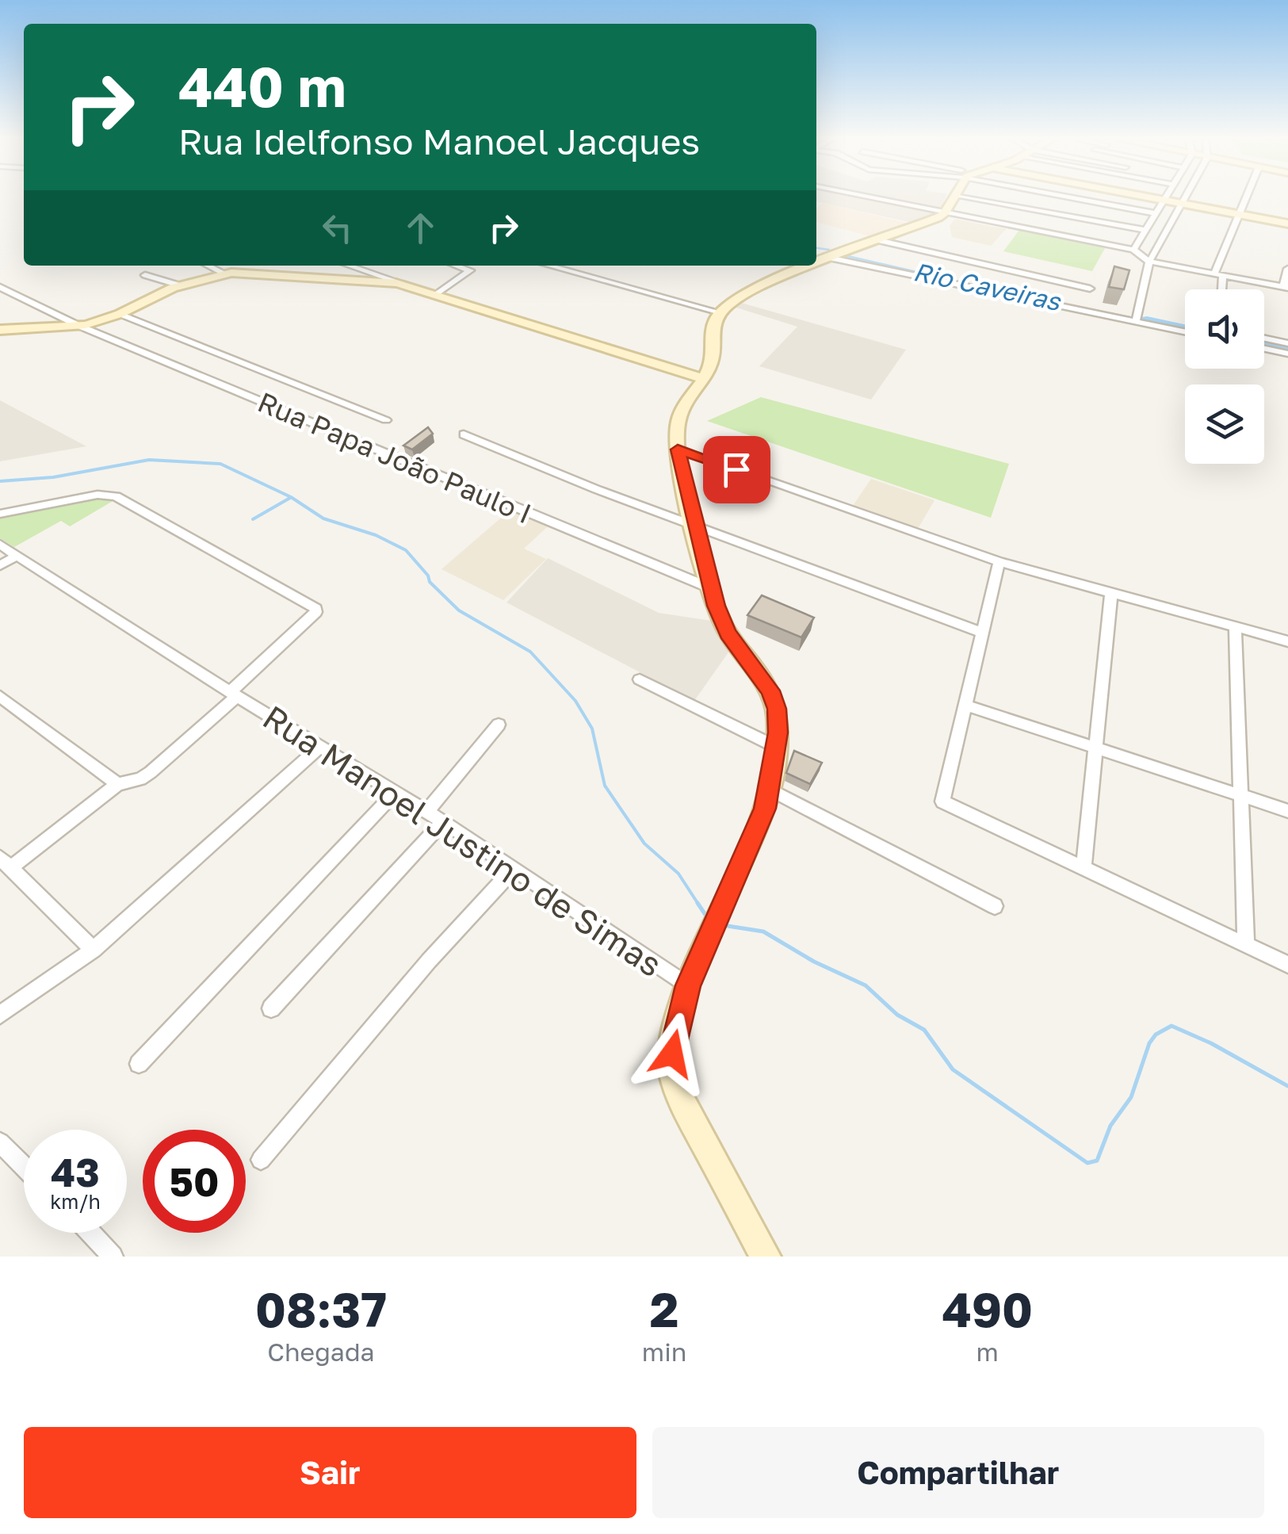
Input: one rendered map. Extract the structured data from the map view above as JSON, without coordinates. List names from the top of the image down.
{
  "streets": {
    "street": ["Rua Papa João Paulo I", "Rua Manoel Justino de Simas"]
  },
  "water": ["Rio Caveiras"],
  "page": {
    "turn": ["440 m", "Rua Idelfonso Manoel Jacques"],
    "speed": "43 km/h",
    "limit": "50",
    "eta": [
      "08:37",
      "Chegada",
      "2",
      "min",
      "490",
      "m"
    ],
    "buttons": ["Sair", "Compartilhar"]
  }
}
